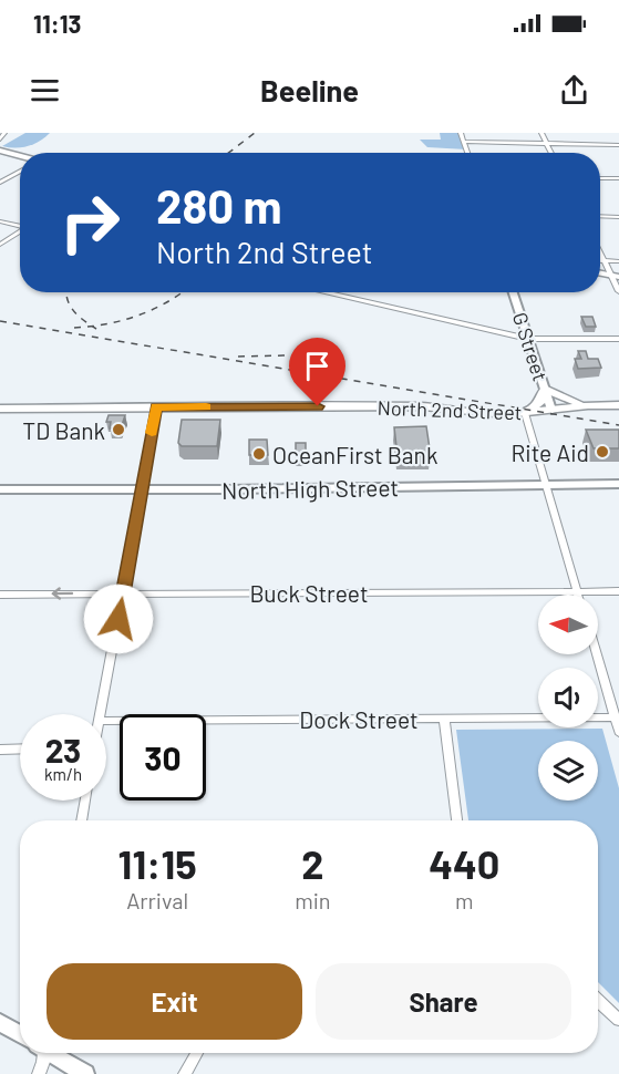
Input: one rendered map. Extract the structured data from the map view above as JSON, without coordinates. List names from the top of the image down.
{
  "streets": {
    "main road": ["North 2nd Street"],
    "street": [
      "G Street",
      "North High Street",
      "Buck Street",
      "Dock Street"
    ]
  },
  "crossings": [
    ["G Street", "North 2nd Street"]
  ],
  "places": ["TD Bank", "Rite Aid", "OceanFirst Bank"],
  "north": "left",
  "page": {
    "status": "11:13",
    "header": "Beeline",
    "turn": ["280 m", "North 2nd Street"],
    "speed": "23 km/h",
    "limit": "30",
    "eta": [
      "11:15",
      "Arrival",
      "2",
      "min",
      "440",
      "m"
    ],
    "buttons": ["Exit", "Share"]
  }
}
